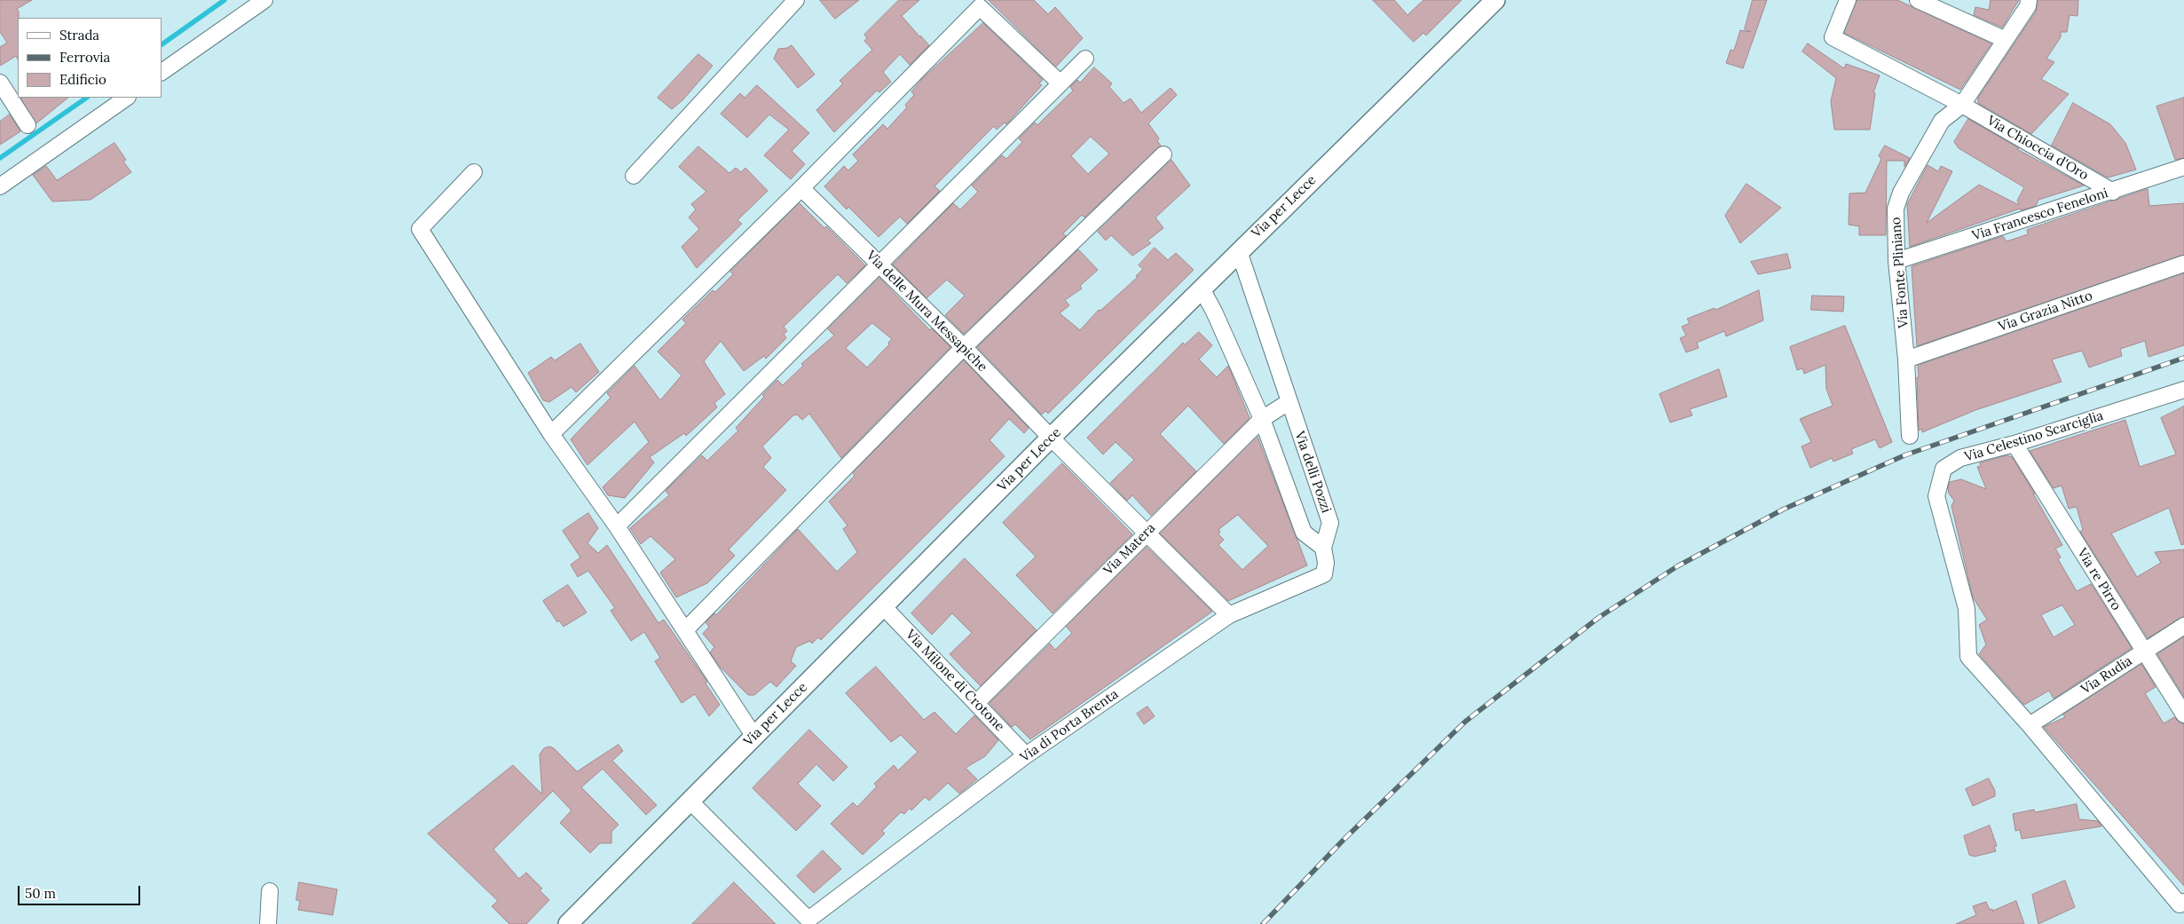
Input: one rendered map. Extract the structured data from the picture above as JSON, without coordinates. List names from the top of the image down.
{
  "streets": {
    "street": [
      "Via Chioccia d'Oro",
      "Via per Lecce",
      "Via Francesco Feneloni",
      "Via Fonte Pliniano",
      "Via delle Mura Messapiche",
      "Via Grazia Nitto",
      "Via Celestino Scarciglia",
      "Via delli Pozzi",
      "Via Matera",
      "Via re Pirro",
      "Via Rudia",
      "Via Milone di Crotone",
      "Via di Porta Brenta"
    ]
  },
  "crossings": [
    ["Via Chioccia d'Oro", "Via Francesco Feneloni"],
    ["Via Chioccia d'Oro", "Via Fonte Pliniano"],
    ["Via per Lecce", "Via delle Mura Messapiche"],
    ["Via per Lecce", "Via delli Pozzi"],
    ["Via per Lecce", "Via Milone di Crotone"],
    ["Via per Lecce", "Via di Porta Brenta"],
    ["Via Francesco Feneloni", "Via Fonte Pliniano"],
    ["Via Fonte Pliniano", "Via Grazia Nitto"],
    ["Via delle Mura Messapiche", "Via Matera"],
    ["Via delle Mura Messapiche", "Via di Porta Brenta"],
    ["Via Celestino Scarciglia", "Via re Pirro"],
    ["Via Celestino Scarciglia", "Via Rudia"],
    ["Via delli Pozzi", "Via Matera"],
    ["Via delli Pozzi", "Via di Porta Brenta"],
    ["Via Matera", "Via Milone di Crotone"],
    ["Via re Pirro", "Via Rudia"],
    ["Via Milone di Crotone", "Via di Porta Brenta"]
  ],
  "legend": ["Strada", "Ferrovia", "Edificio"],
  "scale_bar": "50 m"
}
